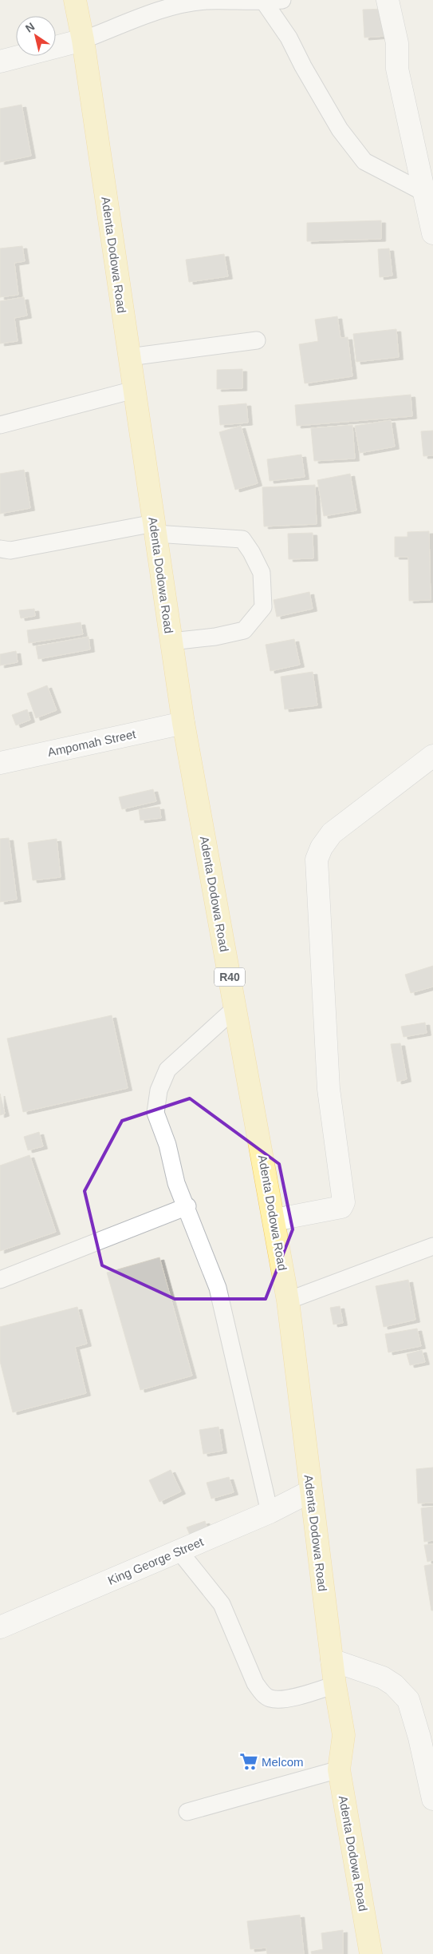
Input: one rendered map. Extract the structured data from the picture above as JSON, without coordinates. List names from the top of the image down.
{
  "streets": {
    "main road": ["Adenta Dodowa Road", "R40"],
    "street": ["Ampomah Street", "King George Street"]
  },
  "crossings": [
    ["Adenta Dodowa Road", "Ampomah Street"],
    ["Adenta Dodowa Road", "King George Street"]
  ],
  "places": {
    "supermarket": ["Melcom"]
  },
  "north": "top left"
}
